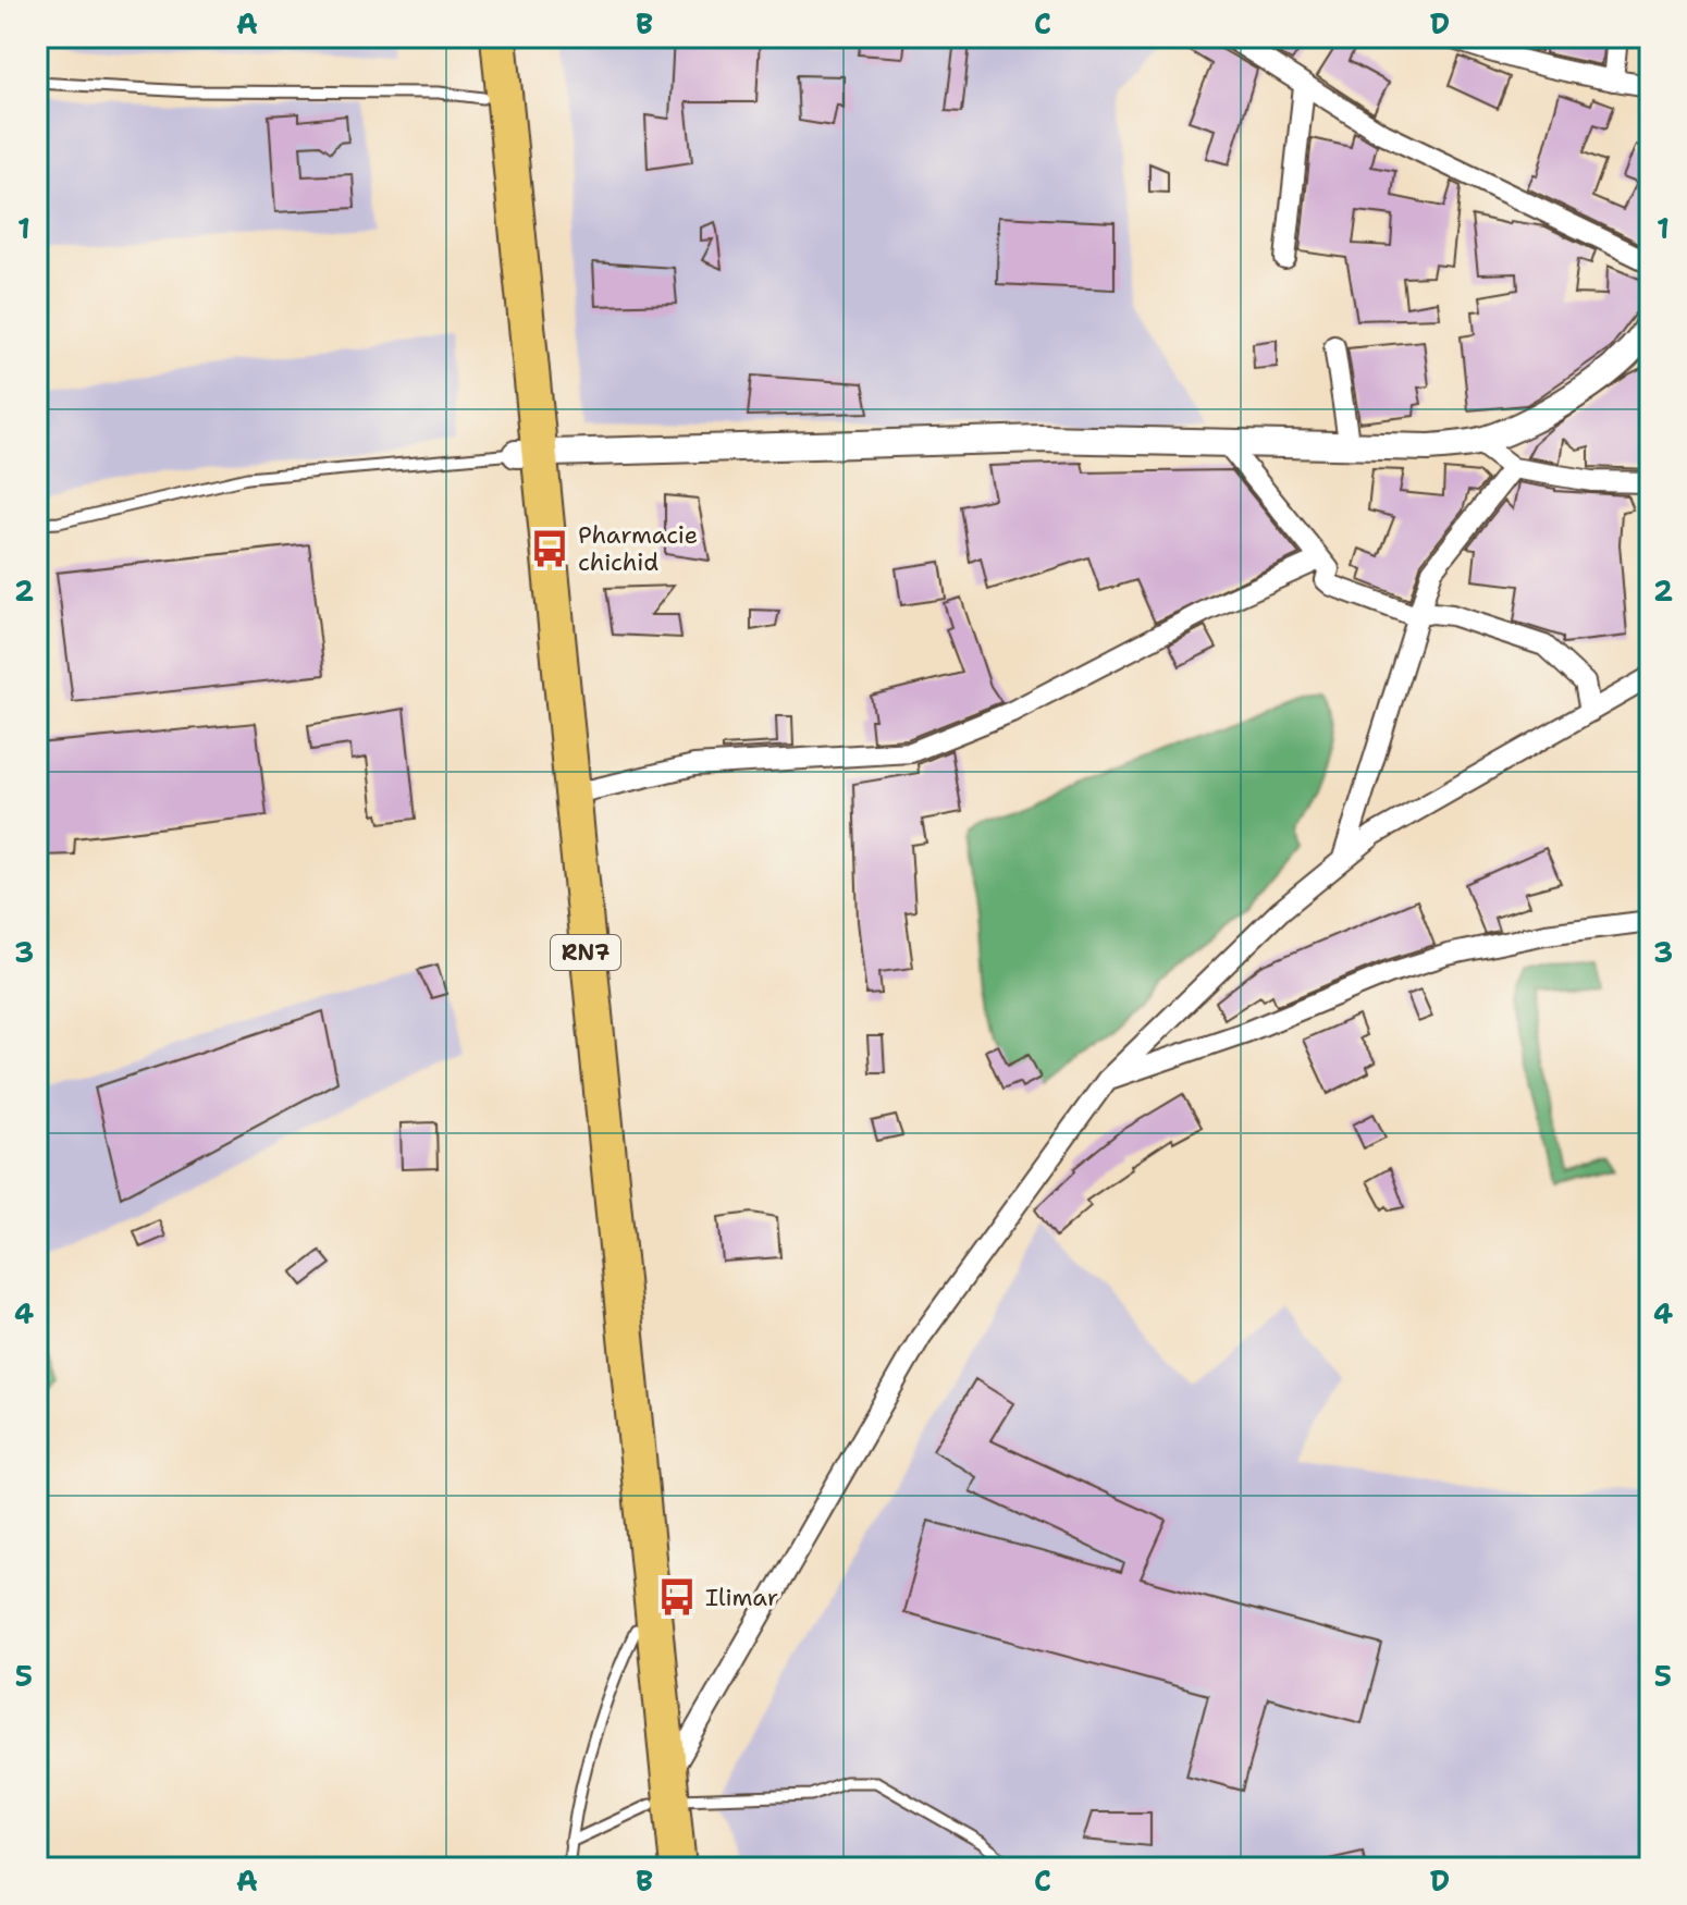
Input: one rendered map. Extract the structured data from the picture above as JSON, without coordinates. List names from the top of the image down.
{
  "streets": {
    "highway": ["RN7"]
  },
  "places": {
    "bus stop": ["Pharmacie chichid", "Ilimar"]
  },
  "grid": {
    "columns": [
      "A",
      "B",
      "C",
      "D"
    ],
    "rows": [
      "1",
      "2",
      "3",
      "4",
      "5"
    ]
  }
}
